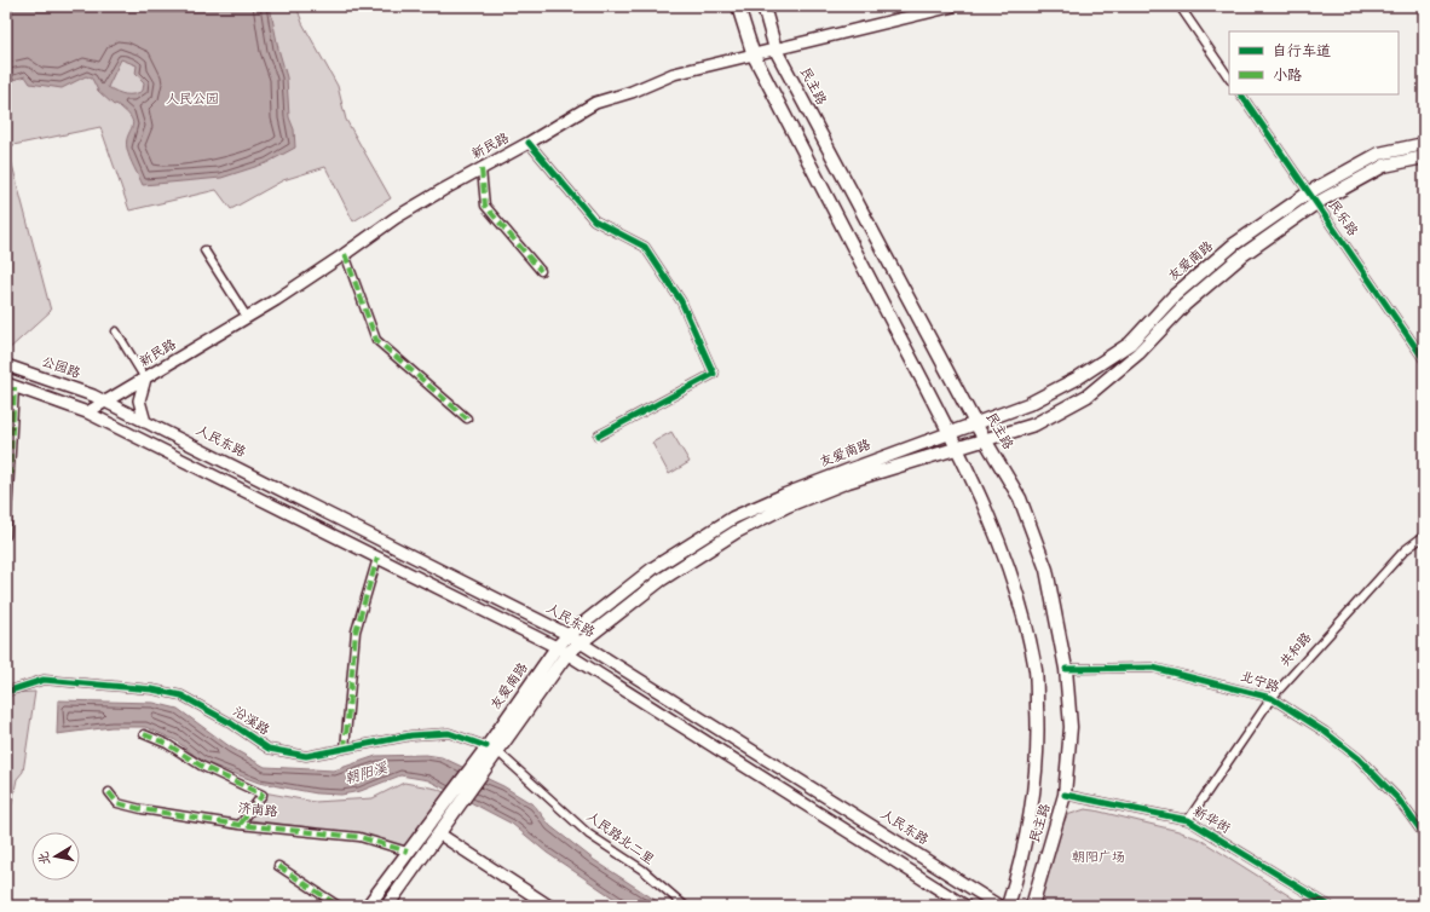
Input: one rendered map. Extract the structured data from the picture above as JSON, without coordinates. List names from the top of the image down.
{
  "streets": {
    "main road": [
      "民主路",
      "新民路",
      "友爱南路",
      "公园路",
      "人民东路"
    ],
    "street": [
      "民乐路",
      "共和路",
      "北宁路",
      "沿溪路",
      "济南路",
      "新华街",
      "人民路北二里"
    ]
  },
  "crossings": [
    ["民主路", "新民路"],
    ["民主路", "友爱南路"],
    ["民主路", "北宁路"],
    ["民主路", "新华街"],
    ["新民路", "公园路"],
    ["新民路", "人民东路"],
    ["民乐路", "友爱南路"],
    ["友爱南路", "人民东路"],
    ["友爱南路", "沿溪路"],
    ["友爱南路", "济南路"],
    ["友爱南路", "人民路北二里"],
    ["公园路", "人民东路"],
    ["共和路", "北宁路"],
    ["共和路", "新华街"]
  ],
  "water": ["朝阳溪"],
  "parks": ["人民公园", "朝阳广场"],
  "legend": ["自行车道", "小路"],
  "north": "left"
}
